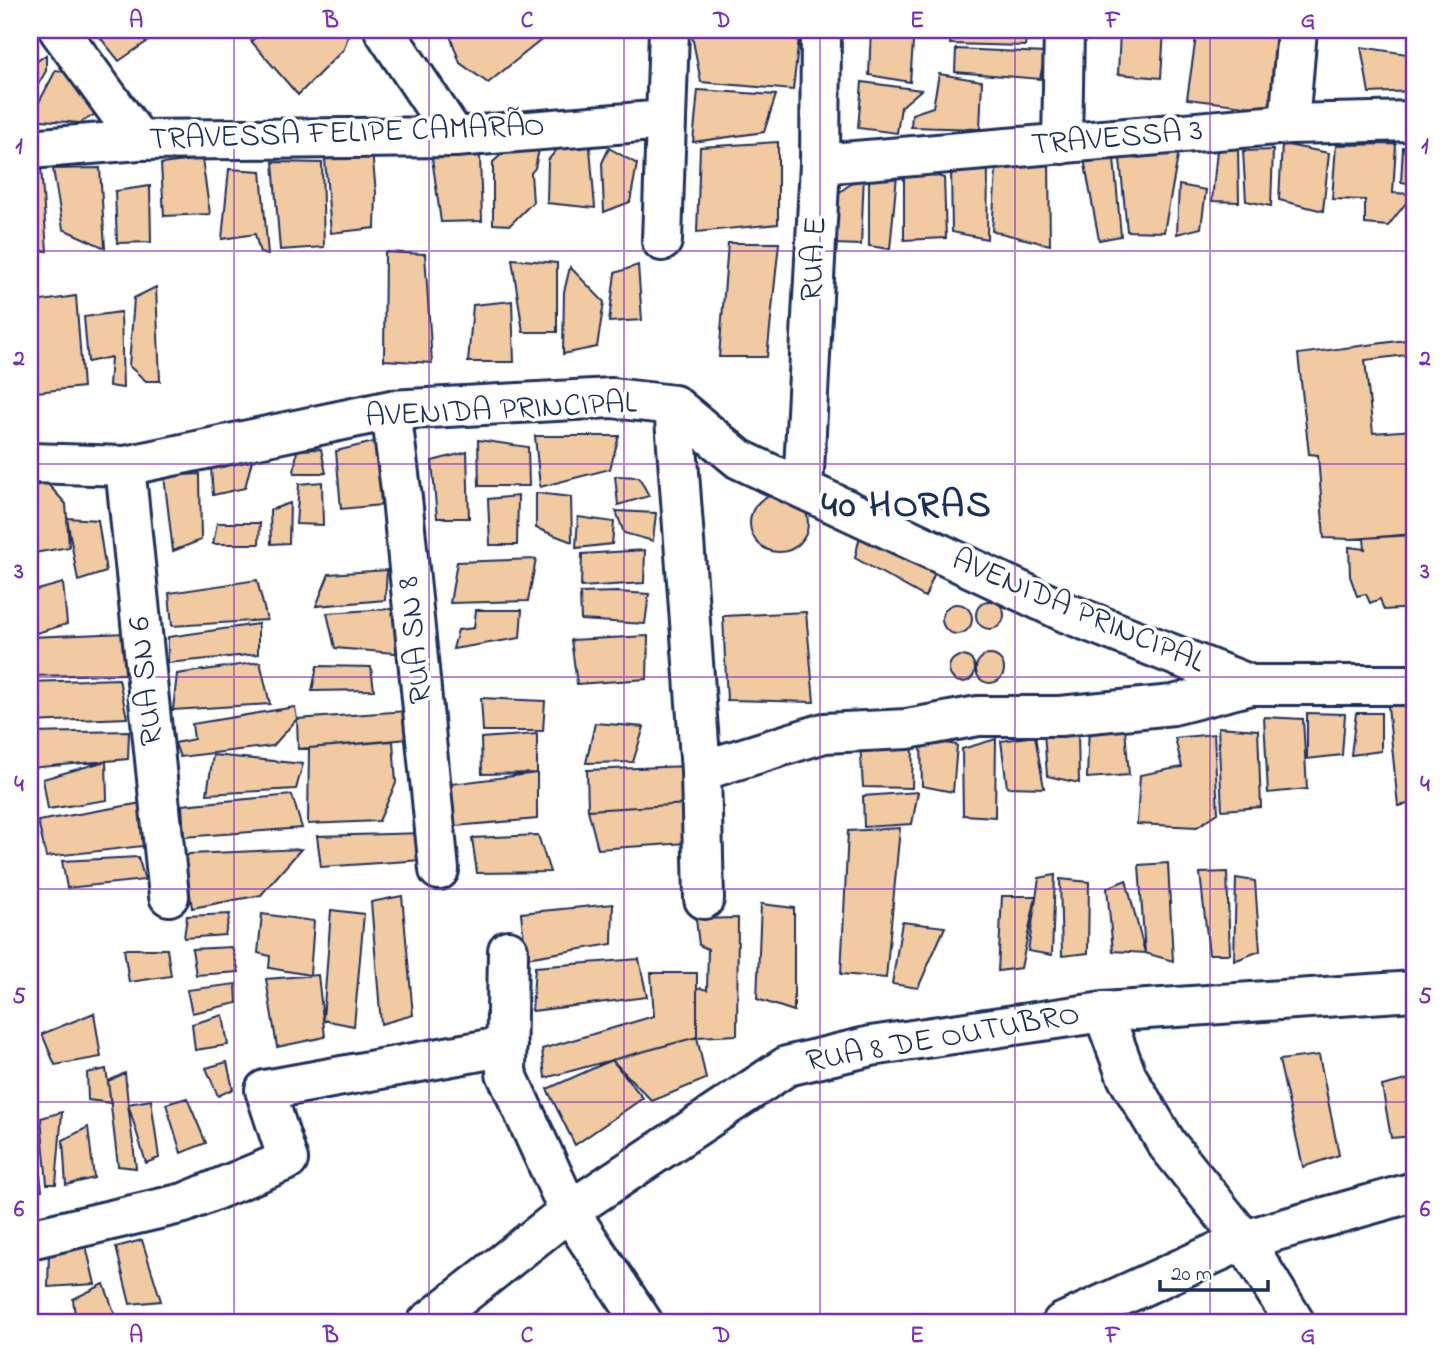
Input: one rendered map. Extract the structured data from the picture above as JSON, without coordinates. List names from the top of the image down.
{
  "streets": {
    "street": [
      "TRAVESSA FELIPE CAMARÃO",
      "TRAVESSA 3",
      "RUA E",
      "AVENIDA PRINCIPAL",
      "RUA SN 8",
      "RUA SN 6",
      "RUA 8 DE OUTUBRO"
    ]
  },
  "crossings": [
    ["TRAVESSA 3", "RUA E"],
    ["RUA E", "AVENIDA PRINCIPAL"],
    ["AVENIDA PRINCIPAL", "RUA SN 8"],
    ["AVENIDA PRINCIPAL", "RUA SN 6"]
  ],
  "districts": ["40 HORAS"],
  "scale_bar": "20 m",
  "grid": {
    "columns": [
      "A",
      "B",
      "C",
      "D",
      "E",
      "F",
      "G"
    ],
    "rows": [
      "1",
      "2",
      "3",
      "4",
      "5",
      "6"
    ]
  }
}
